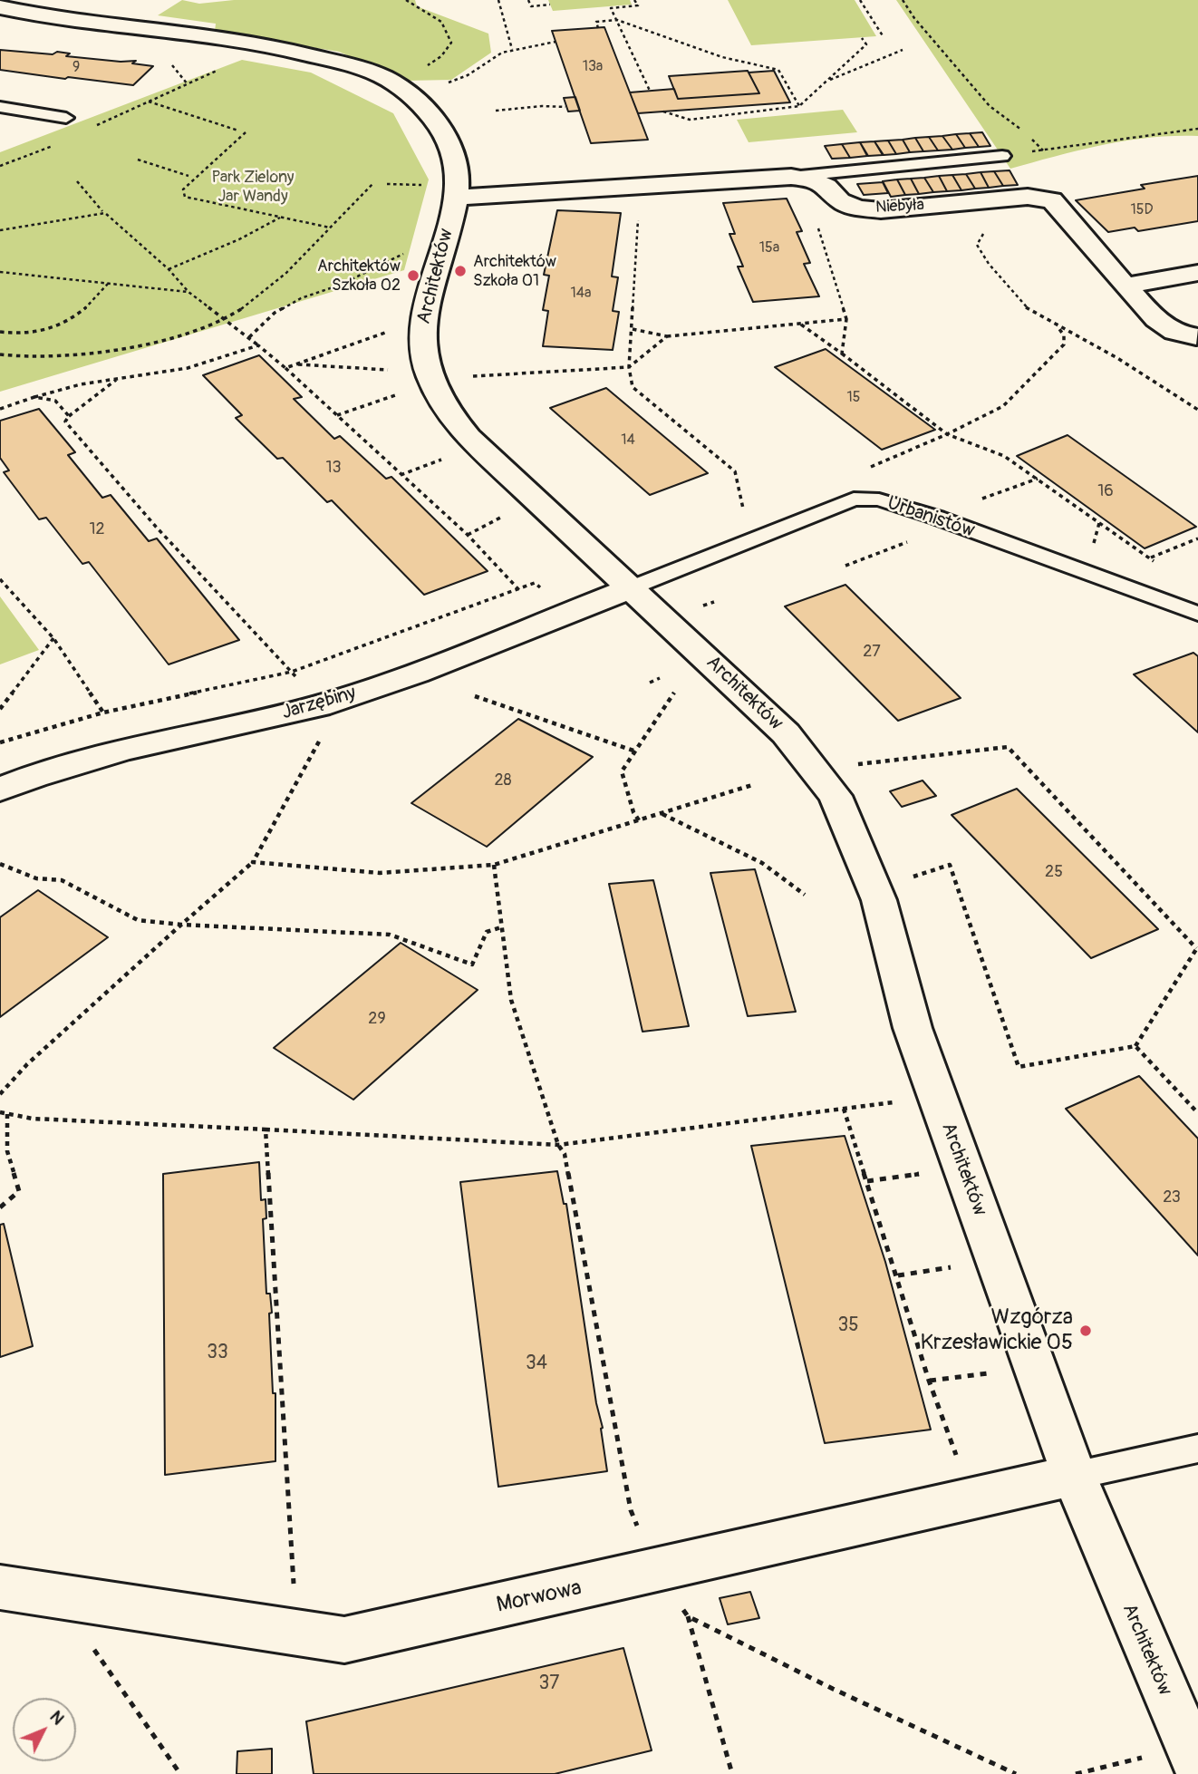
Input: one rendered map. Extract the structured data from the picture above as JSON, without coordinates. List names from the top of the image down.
{
  "streets": {
    "street": [
      "Niebyła",
      "Architektów",
      "Jarzębiny",
      "Morwowa"
    ],
    "lane": ["Urbanistów"]
  },
  "crossings": [
    ["Niebyła", "Architektów"],
    ["Architektów", "Urbanistów"],
    ["Architektów", "Jarzębiny"],
    ["Architektów", "Morwowa"],
    ["Urbanistów", "Jarzębiny"]
  ],
  "parks": ["Park Zielony Jar Wandy"],
  "places": ["Architektów Szkoła 01", "Architektów Szkoła 02", "Wzgórza Krzesławickie 05"],
  "house_numbers": [
    "13a",
    "9",
    "15D",
    "15a",
    "14a",
    "15",
    "14",
    "13",
    "16",
    "12",
    "27",
    "28",
    "25",
    "29",
    "23",
    "35",
    "33",
    "34",
    "37"
  ],
  "north": "top right"
}
